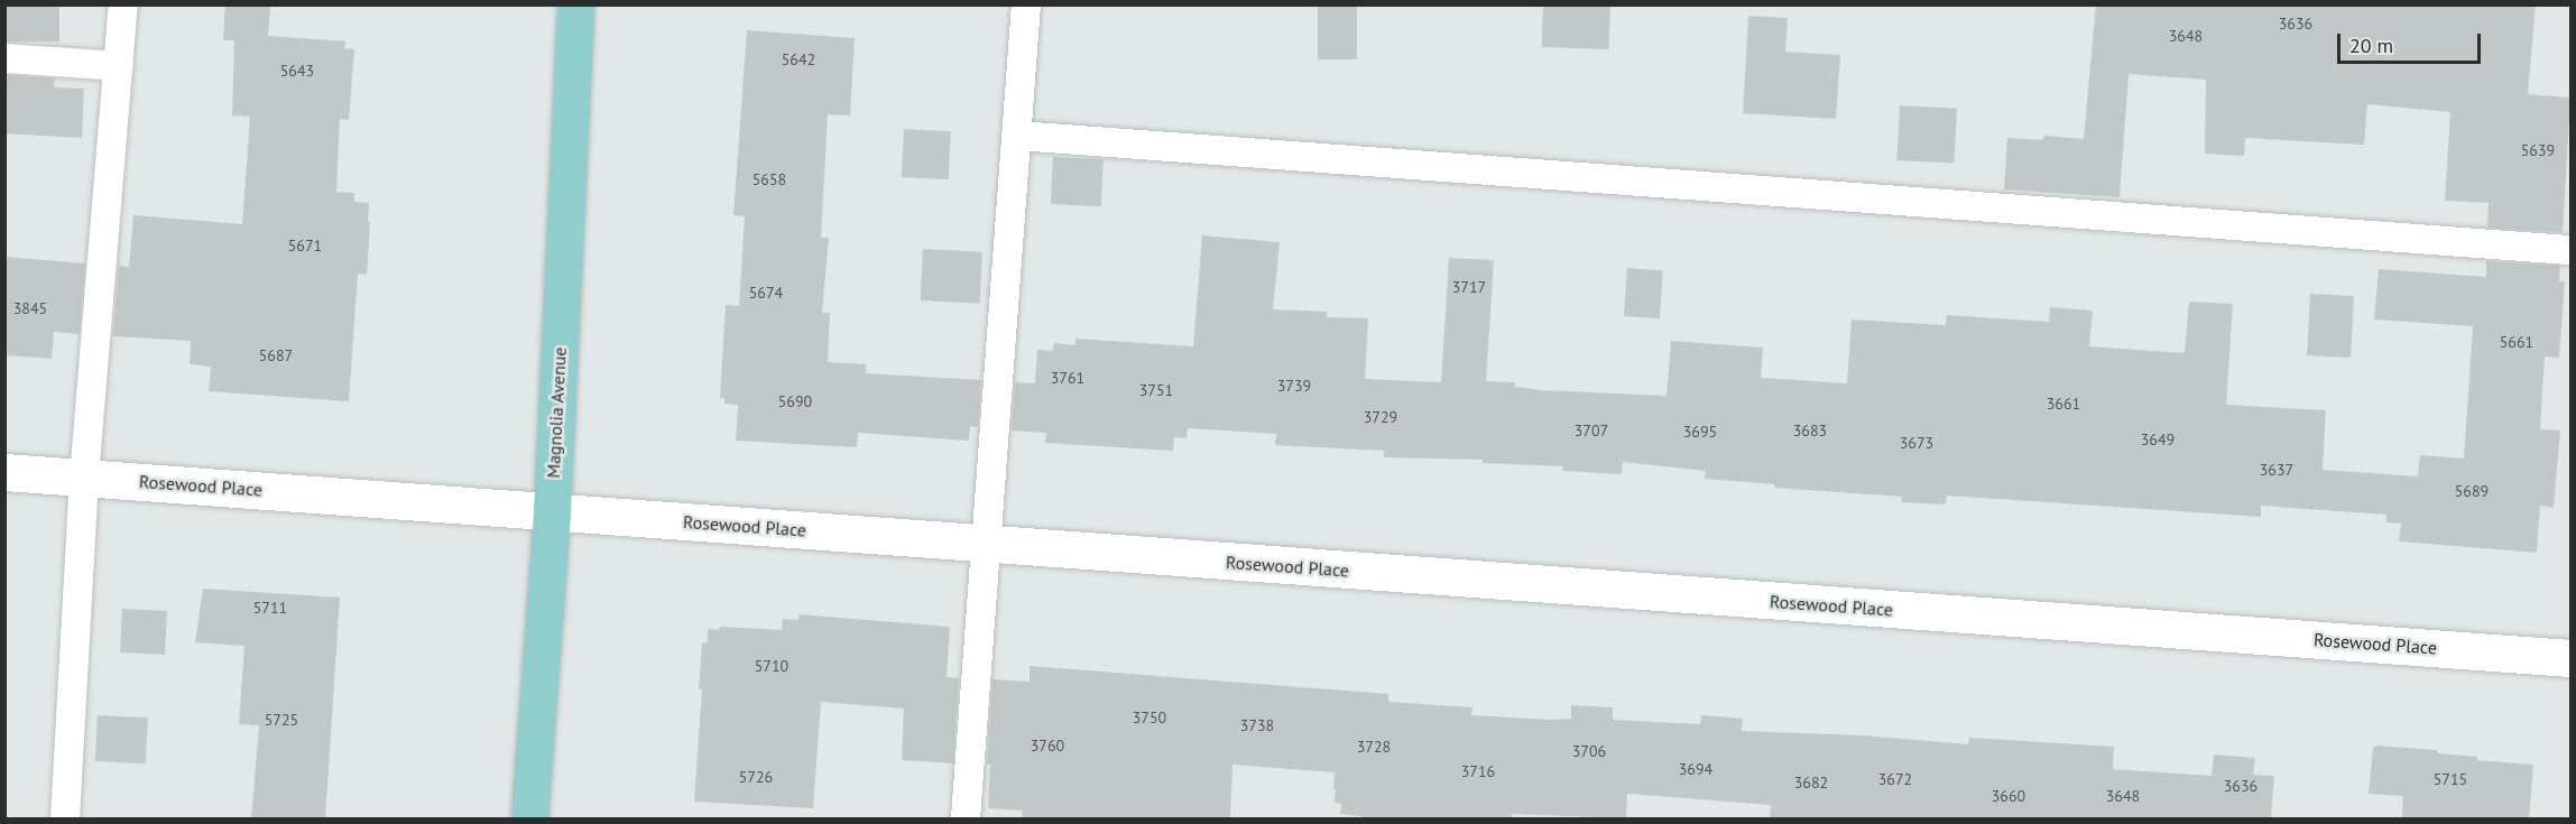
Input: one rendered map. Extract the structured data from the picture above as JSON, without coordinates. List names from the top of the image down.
{
  "streets": {
    "main road": ["Magnolia Avenue"],
    "street": ["Rosewood Place"]
  },
  "crossings": [
    ["Magnolia Avenue", "Rosewood Place"]
  ],
  "house_numbers": [
    "3636",
    "3648",
    "5642",
    "5643",
    "5639",
    "5658",
    "5671",
    "3717",
    "5674",
    "3845",
    "5661",
    "5687",
    "3761",
    "3739",
    "3751",
    "5690",
    "3661",
    "3729",
    "3707",
    "3683",
    "3695",
    "3649",
    "3673",
    "3637",
    "5689",
    "5711",
    "5710",
    "3750",
    "5725",
    "3738",
    "3760",
    "3728",
    "3706",
    "3694",
    "3716",
    "5726",
    "3672",
    "5715",
    "3682",
    "3636",
    "3660",
    "3648"
  ],
  "scale_bar": "20 m"
}
